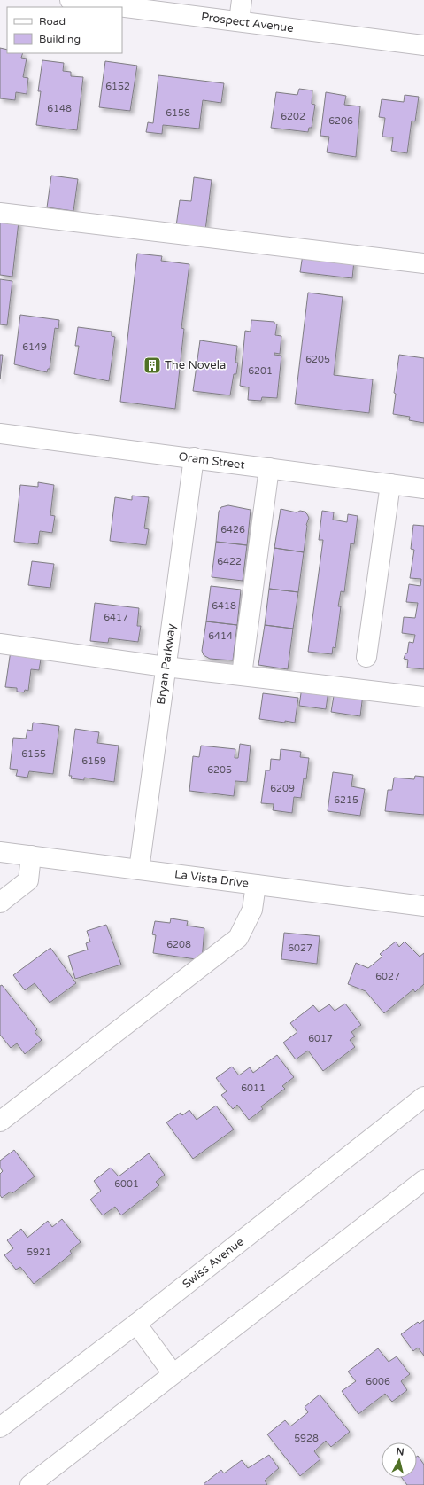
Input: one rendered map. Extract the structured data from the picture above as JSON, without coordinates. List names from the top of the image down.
{
  "streets": {
    "street": [
      "Prospect Avenue",
      "Oram Street",
      "Bryan Parkway",
      "La Vista Drive",
      "Swiss Avenue"
    ]
  },
  "crossings": [
    ["Oram Street", "Bryan Parkway"],
    ["Bryan Parkway", "La Vista Drive"]
  ],
  "places": {
    "building": ["The Novela"]
  },
  "house_numbers": [
    "6152",
    "6148",
    "6158",
    "6202",
    "6206",
    "6149",
    "6205",
    "6201",
    "6426",
    "6422",
    "6418",
    "6417",
    "6414",
    "6155",
    "6159",
    "6205",
    "6209",
    "6215",
    "6208",
    "6027",
    "6027",
    "6017",
    "6011",
    "6001",
    "5921",
    "6006",
    "5928"
  ],
  "legend": ["Road", "Building"],
  "north": "top"
}
